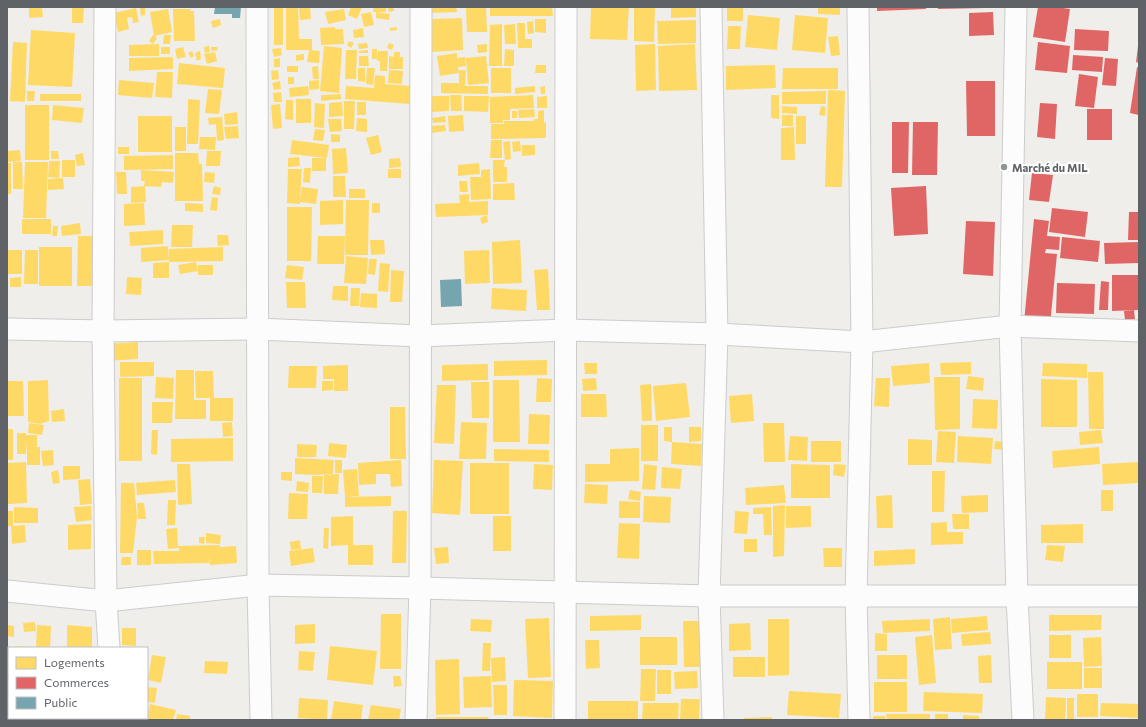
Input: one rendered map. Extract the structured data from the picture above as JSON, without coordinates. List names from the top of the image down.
{
  "places": ["Marché du MIL"],
  "legend": ["Logements", "Commerces", "Public"]
}
